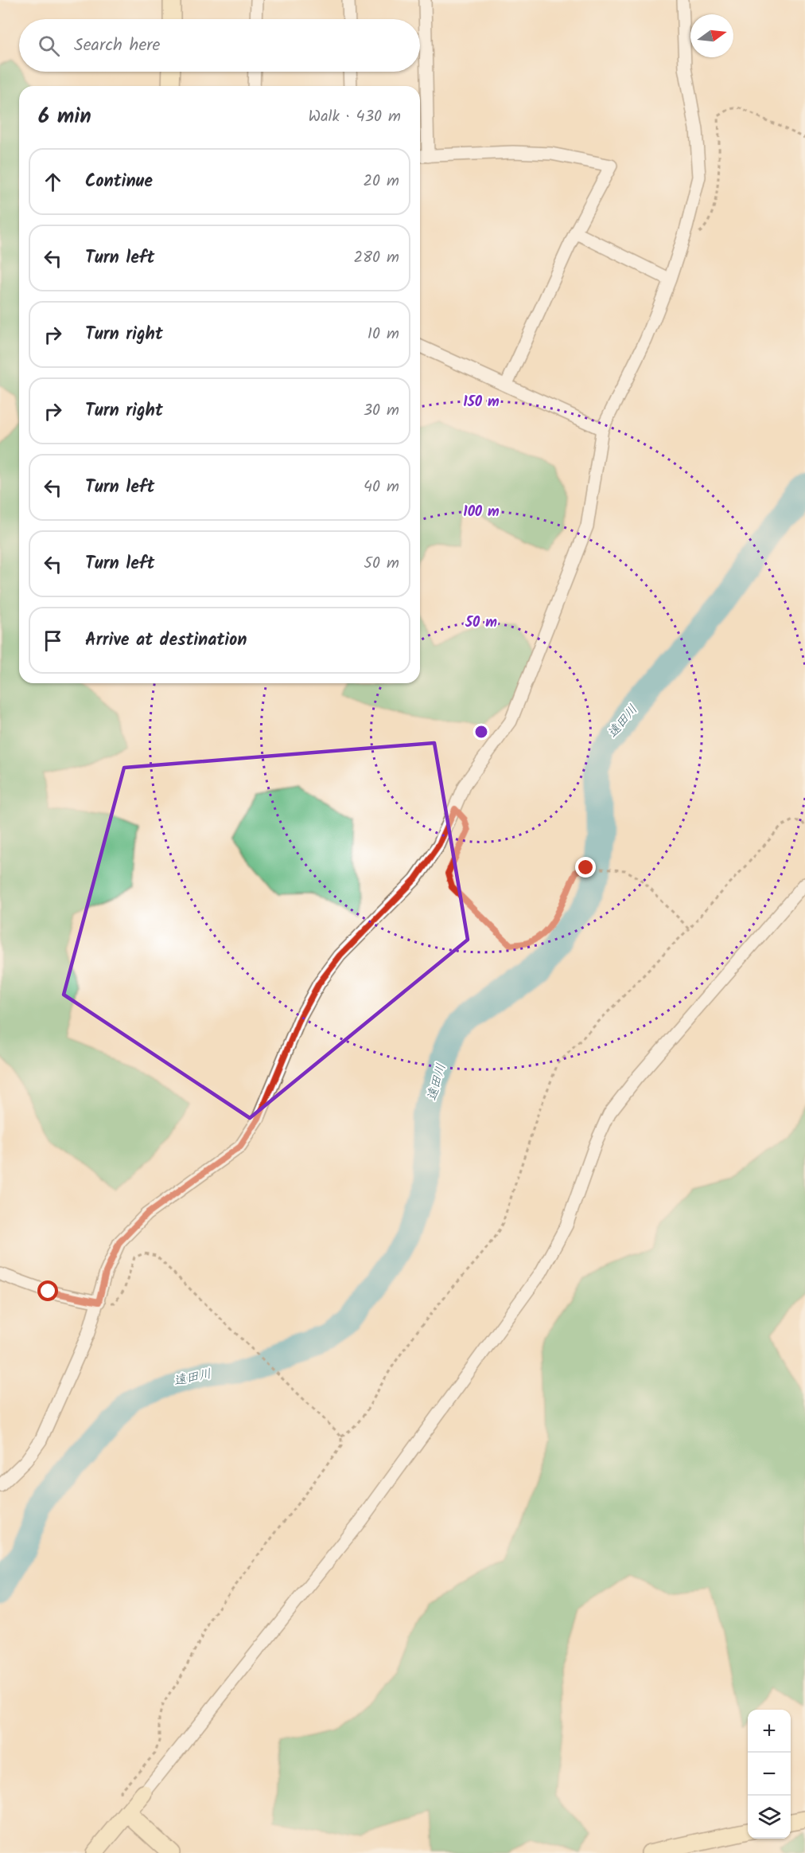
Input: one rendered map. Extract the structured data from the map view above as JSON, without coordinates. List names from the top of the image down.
{
  "water": ["遠田川"],
  "north": "right",
  "page": {
    "search": "Search here",
    "heading": ["6 min", "Walk · 430 m"],
    "list": [
      ["Continue", "20 m"],
      ["Turn left", "280 m"],
      ["Turn right", "10 m"],
      ["Turn right", "30 m"],
      ["Turn left", "40 m"],
      ["Turn left", "50 m"],
      "Arrive at destination"
    ],
    "map_buttons": ["+", "−"]
  },
  "rings": ["150 m", "100 m", "50 m"]
}
